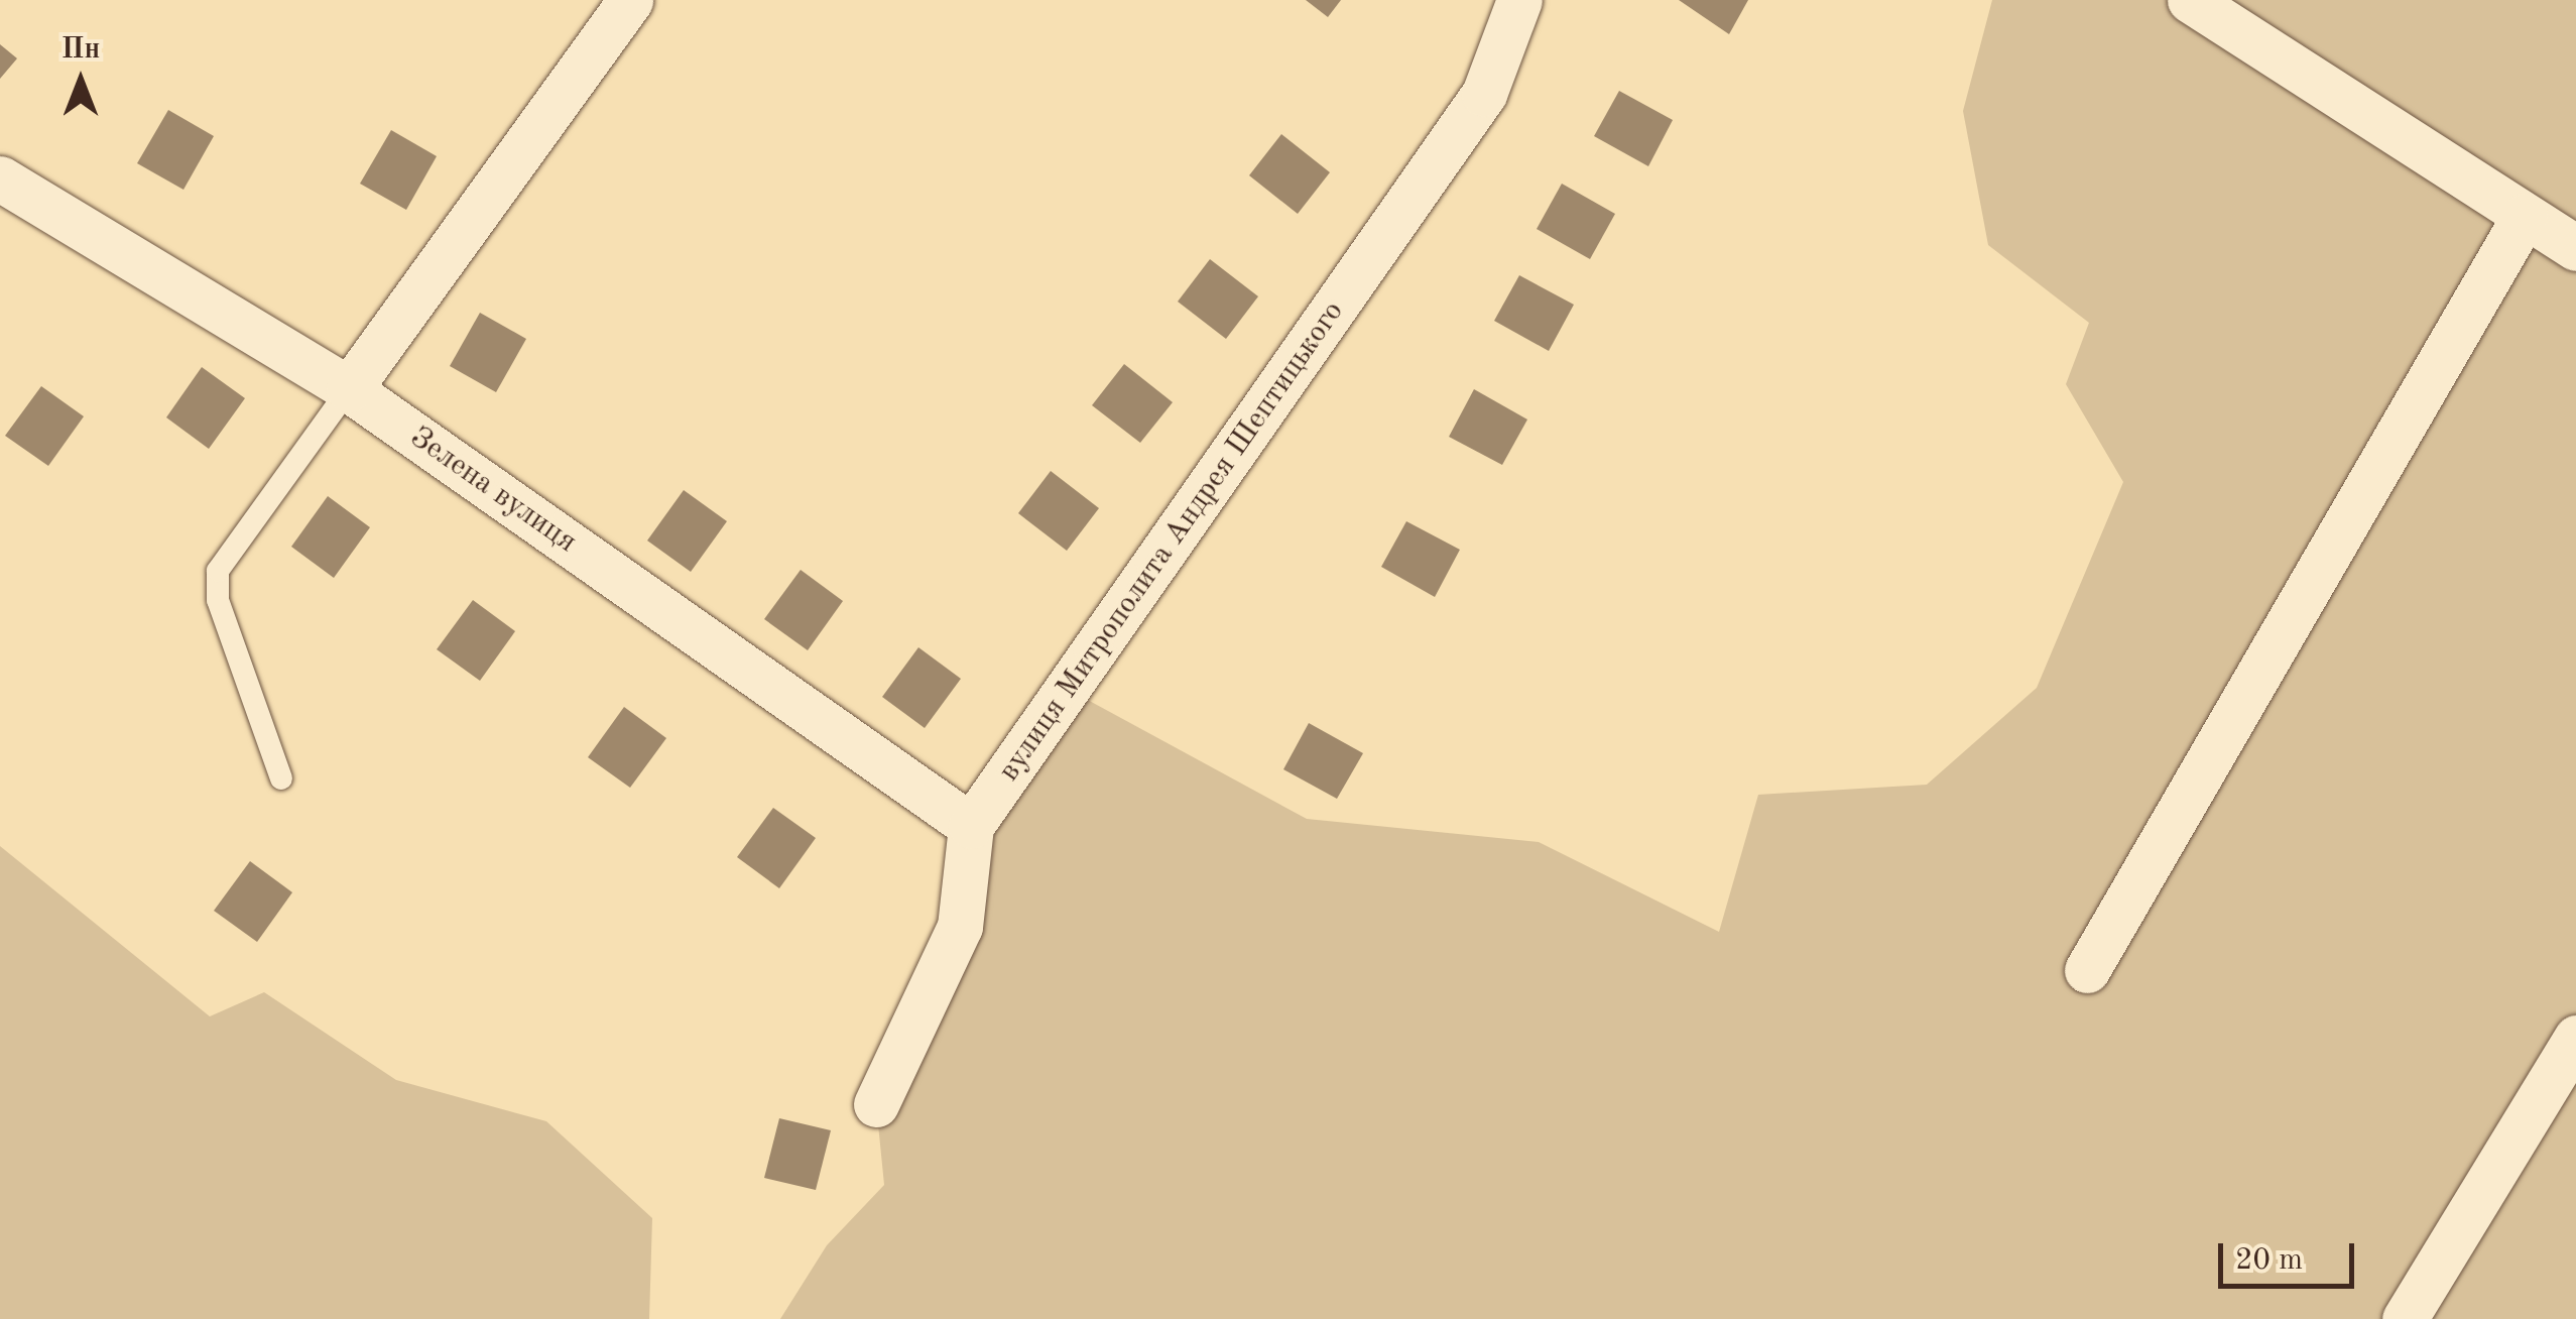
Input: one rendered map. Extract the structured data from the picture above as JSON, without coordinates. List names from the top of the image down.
{
  "streets": {
    "street": ["Зелена вулиця", "вулиця Митрополита Андрея Шептицького"]
  },
  "crossings": [
    ["Зелена вулиця", "вулиця Митрополита Андрея Шептицького"]
  ],
  "scale_bar": "20 m",
  "north": "top"
}
